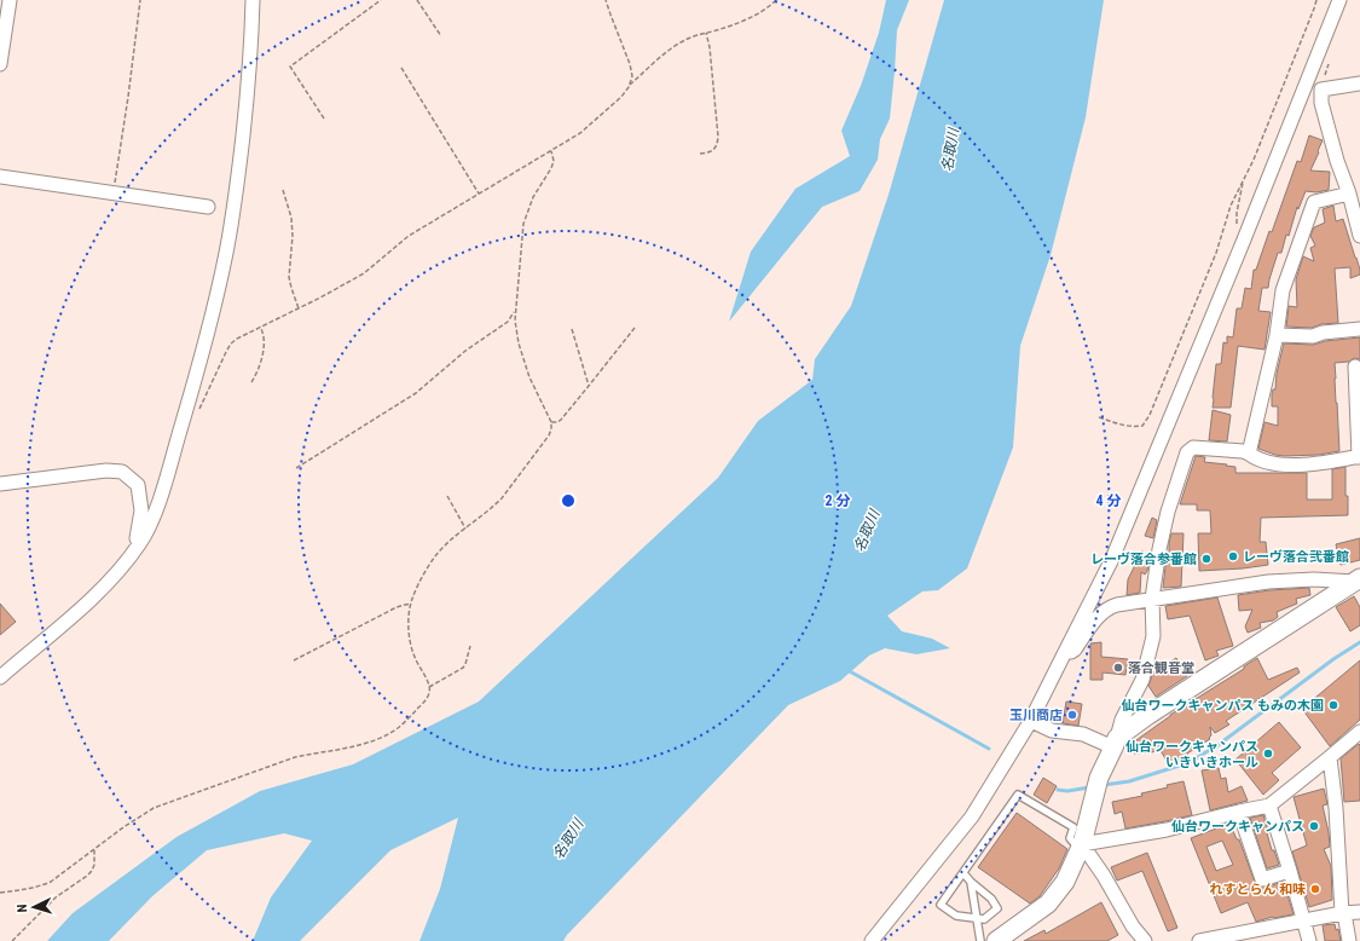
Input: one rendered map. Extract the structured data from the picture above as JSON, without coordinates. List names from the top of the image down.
{
  "water": ["名取川"],
  "places": [
    "レーヴ落合弐番館",
    "レーヴ落合参番館",
    "落合観音堂",
    "仙台ワークキャンパス もみの木園",
    "玉川商店",
    "仙台ワークキャンパス いきいきホール",
    "仙台ワークキャンパス",
    "れすとらん 和味"
  ],
  "north": "left",
  "rings": ["2 分", "4 分"]
}
